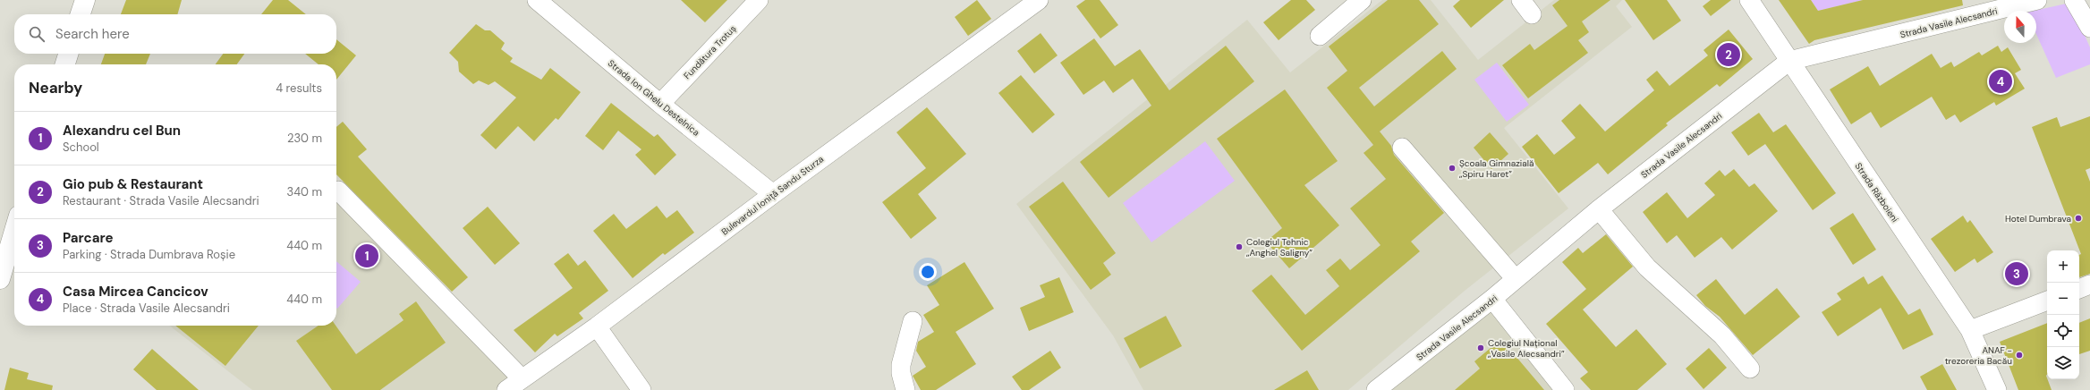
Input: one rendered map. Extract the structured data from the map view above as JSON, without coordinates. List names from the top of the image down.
{
  "streets": {
    "street": [
      "Strada Vasile Alecsandri",
      "Fundătura Trotuș",
      "Strada Ion Ghelu Destelnica",
      "Strada Războieni",
      "Bulevardul Ioniță Sandu Sturza"
    ]
  },
  "crossings": [
    ["Strada Vasile Alecsandri", "Strada Războieni"],
    ["Fundătura Trotuș", "Strada Ion Ghelu Destelnica"],
    ["Strada Ion Ghelu Destelnica", "Bulevardul Ioniță Sandu Sturza"]
  ],
  "places": [
    "Școala Gimnazială „Spiru Haret”",
    "Hotel Dumbrava",
    "Colegiul Tehnic „Anghel Saligny”",
    "Colegiul Național „Vasile Alecsandri”",
    "ANAF - trezoreria Bacău"
  ],
  "north": "top",
  "page": {
    "search": "Search here",
    "pins": [
      "2",
      "4",
      "1",
      "3"
    ],
    "heading": ["Nearby", "4 results"],
    "list": [
      {
        "mark": "1",
        "name": "Alexandru cel Bun",
        "note": "School",
        "value": "230 m"
      },
      {
        "mark": "2",
        "name": "Gio pub & Restaurant",
        "note": "Restaurant · Strada Vasile Alecsandri",
        "value": "340 m"
      },
      {
        "mark": "3",
        "name": "Parcare",
        "note": "Parking · Strada Dumbrava Roșie",
        "value": "440 m"
      },
      {
        "mark": "4",
        "name": "Casa Mircea Cancicov",
        "note": "Place · Strada Vasile Alecsandri",
        "value": "440 m"
      }
    ],
    "map_buttons": ["+", "−"]
  }
}
